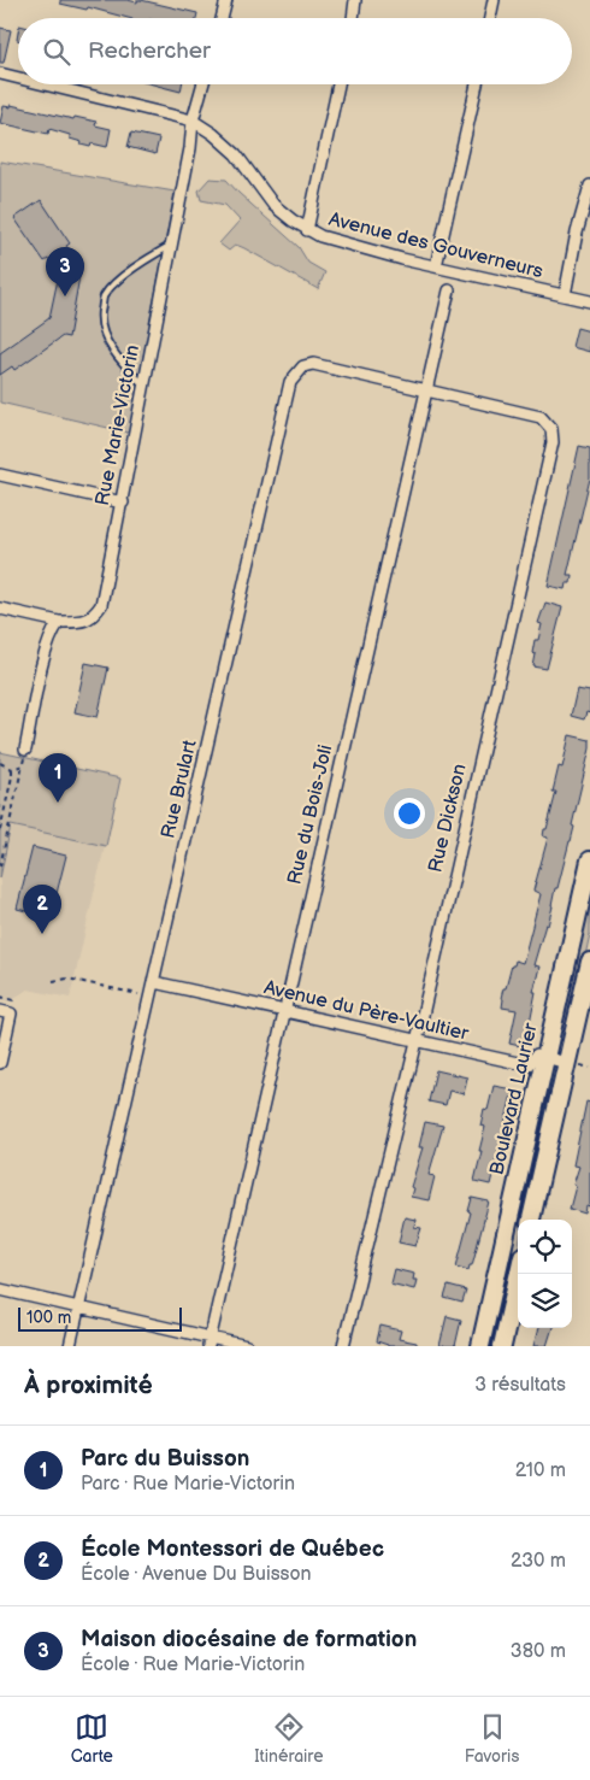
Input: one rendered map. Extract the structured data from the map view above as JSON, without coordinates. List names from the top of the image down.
{
  "streets": {
    "main road": ["Boulevard Laurier"],
    "street": [
      "Avenue des Gouverneurs",
      "Rue Marie-Victorin",
      "Rue Brulart",
      "Rue du Bois-Joli",
      "Rue Dickson",
      "Avenue du Père-Vaultier"
    ]
  },
  "crossings": [
    ["Avenue des Gouverneurs", "Rue Marie-Victorin"],
    ["Rue Brulart", "Rue du Bois-Joli"],
    ["Rue Brulart", "Rue Dickson"],
    ["Rue Brulart", "Avenue du Père-Vaultier"],
    ["Rue du Bois-Joli", "Rue Dickson"],
    ["Rue du Bois-Joli", "Avenue du Père-Vaultier"],
    ["Rue Dickson", "Avenue du Père-Vaultier"],
    ["Avenue du Père-Vaultier", "Boulevard Laurier"]
  ],
  "scale_bar": "100 m",
  "page": {
    "search": "Rechercher",
    "pins": ["3", "1", "2"],
    "scale": "100 m",
    "heading": ["À proximité", "3 résultats"],
    "list": [
      {
        "mark": "1",
        "name": "Parc du Buisson",
        "note": "Parc · Rue Marie-Victorin",
        "value": "210 m"
      },
      {
        "mark": "2",
        "name": "École Montessori de Québec",
        "note": "École · Avenue Du Buisson",
        "value": "230 m"
      },
      {
        "mark": "3",
        "name": "Maison diocésaine de formation",
        "note": "École · Rue Marie-Victorin",
        "value": "380 m"
      }
    ],
    "nav": ["Carte", "Itinéraire", "Favoris"]
  }
}
